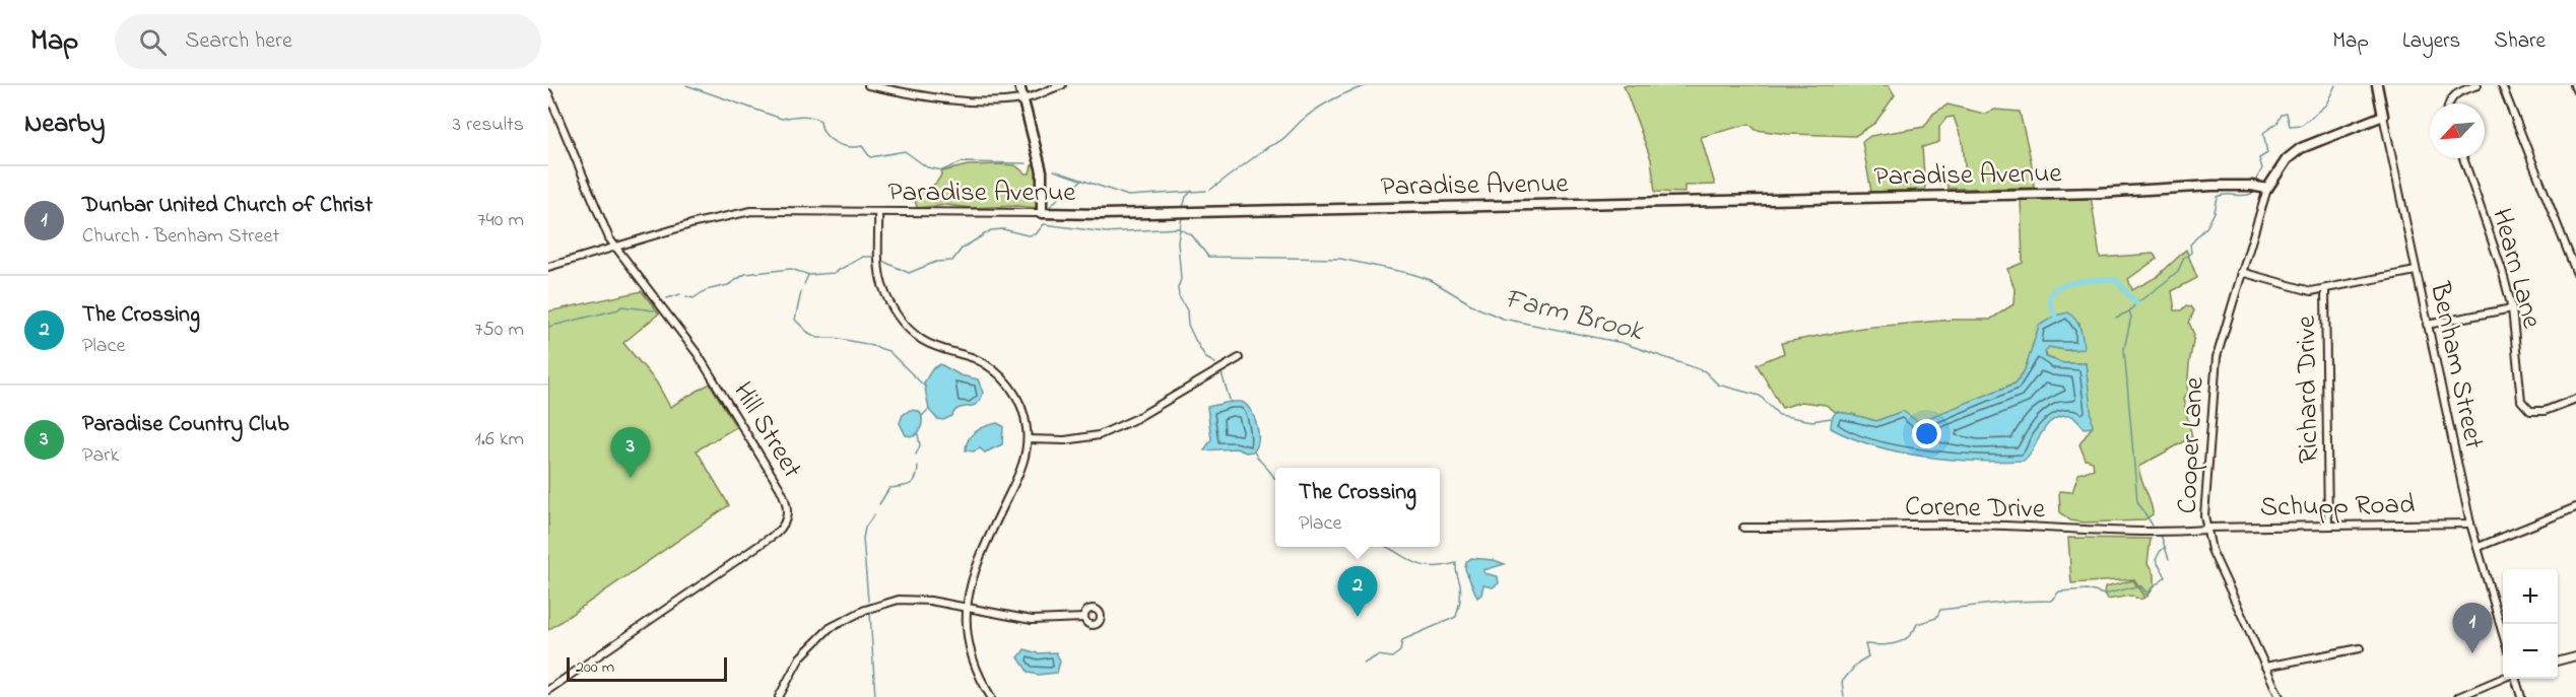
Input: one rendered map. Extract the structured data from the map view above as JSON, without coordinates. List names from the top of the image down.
{
  "streets": {
    "street": [
      "Paradise Avenue",
      "Hearn Lane",
      "Benham Street",
      "Richard Drive",
      "Hill Street",
      "Cooper Lane",
      "Schupp Road",
      "Corene Drive"
    ]
  },
  "crossings": [
    ["Paradise Avenue", "Hill Street"],
    ["Paradise Avenue", "Cooper Lane"],
    ["Benham Street", "Schupp Road"],
    ["Richard Drive", "Schupp Road"],
    ["Cooper Lane", "Schupp Road"],
    ["Cooper Lane", "Corene Drive"],
    ["Schupp Road", "Corene Drive"]
  ],
  "water": ["Farm Brook"],
  "scale_bar": "200 m",
  "north": "bottom left",
  "page": {
    "header": "Map",
    "search": "Search here",
    "nav": ["Map", "Layers", "Share"],
    "heading": ["Nearby", "3 results"],
    "list": [
      {
        "mark": "1",
        "name": "Dunbar United Church of Christ",
        "note": "Church · Benham Street",
        "value": "740 m"
      },
      {
        "mark": "2",
        "name": "The Crossing",
        "note": "Place",
        "value": "750 m"
      },
      {
        "mark": "3",
        "name": "Paradise Country Club",
        "note": "Park",
        "value": "1.6 km"
      }
    ],
    "pins": ["3", "2", "1"],
    "popup": ["The Crossing", "Place"],
    "map_buttons": ["+", "−"],
    "scale": "200 m"
  }
}
